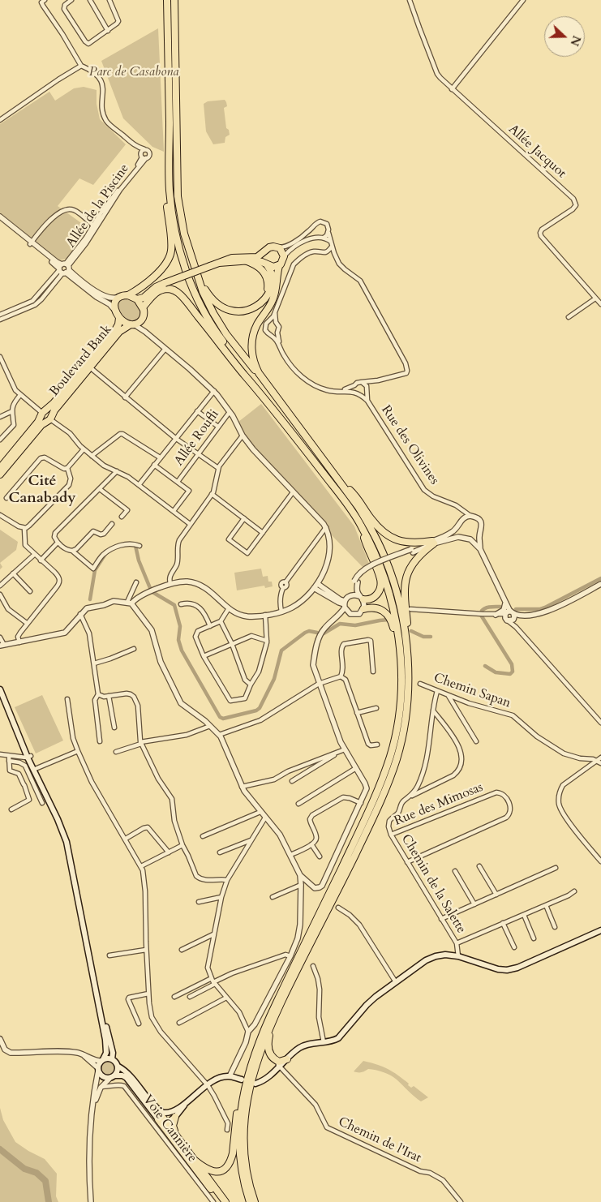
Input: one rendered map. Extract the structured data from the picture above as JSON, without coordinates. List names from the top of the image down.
{
  "streets": {
    "main road": ["Boulevard Bank"],
    "street": [
      "Allée Jacquot",
      "Allée de la Piscine",
      "Allée Roufli",
      "Rue des Olivines",
      "Chemin Sapan",
      "Rue des Mimosas",
      "Chemin de la Salette",
      "Voie Cannière",
      "Chemin de l'Irat"
    ]
  },
  "crossings": [
    ["Rue des Mimosas", "Chemin de la Salette"]
  ],
  "districts": ["Cité Canabady"],
  "parks": ["Parc de Casabona"],
  "north": "right"
}
